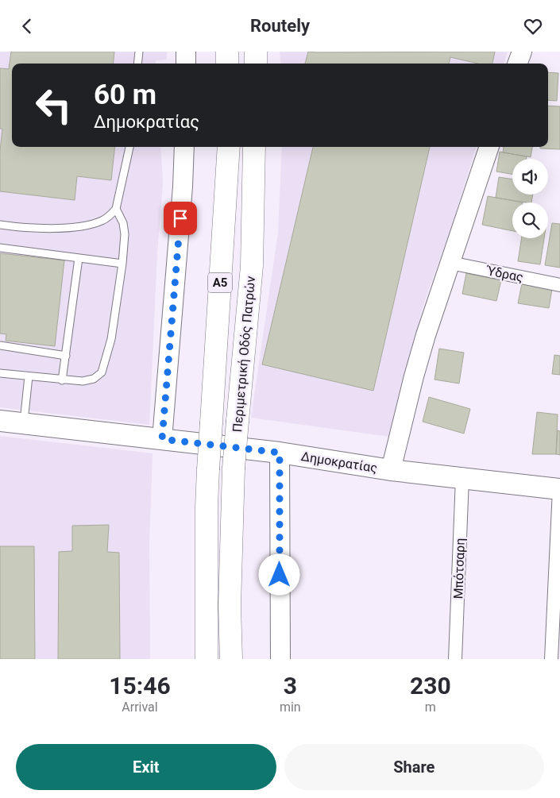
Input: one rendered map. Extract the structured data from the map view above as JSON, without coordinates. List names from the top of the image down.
{
  "streets": {
    "highway": ["Α5", "Περιμετρική Οδός Πατρών"],
    "main road": ["Δημοκρατίας"],
    "street": ["Ύδρας", "Μπότσαρη"]
  },
  "crossings": [
    ["Δημοκρατίας", "Μπότσαρη"]
  ],
  "page": {
    "header": "Routely",
    "turn": ["60 m", "Δημοκρατίας"],
    "eta": [
      "15:46",
      "Arrival",
      "3",
      "min",
      "230",
      "m"
    ],
    "buttons": ["Exit", "Share"]
  }
}
